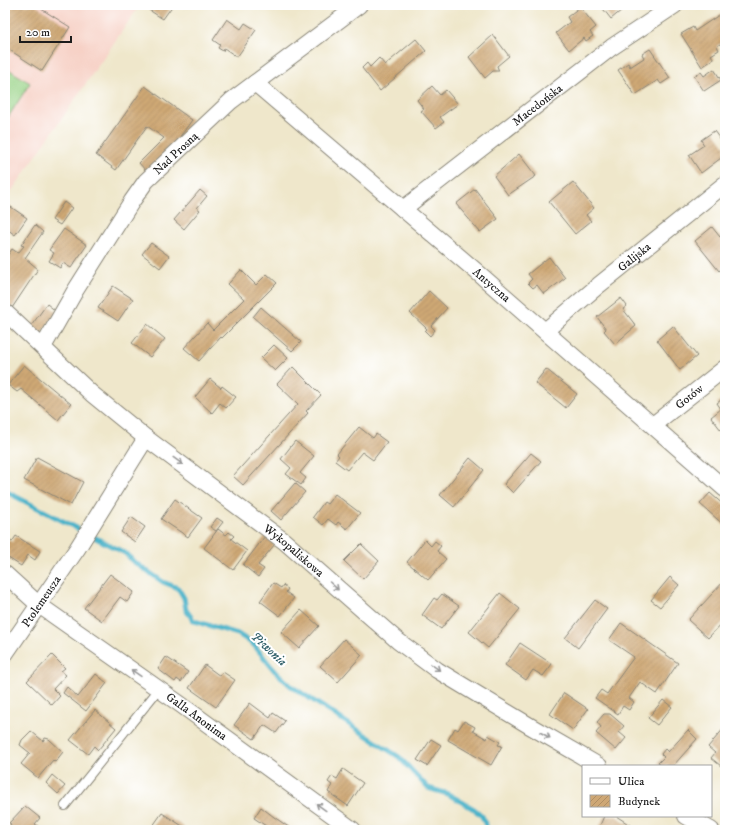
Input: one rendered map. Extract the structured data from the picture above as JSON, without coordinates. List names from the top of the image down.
{
  "streets": {
    "street": [
      "Macedońska",
      "Nad Prosną",
      "Galijska",
      "Antyczna",
      "Gotów",
      "Wykopaliskowa",
      "Ptolemeusza",
      "Galla Anonima"
    ]
  },
  "crossings": [
    ["Macedońska", "Antyczna"],
    ["Nad Prosną", "Antyczna"],
    ["Nad Prosną", "Wykopaliskowa"],
    ["Galijska", "Antyczna"],
    ["Antyczna", "Gotów"],
    ["Wykopaliskowa", "Ptolemeusza"],
    ["Ptolemeusza", "Galla Anonima"]
  ],
  "one_way": ["Wykopaliskowa", "Galla Anonima"],
  "water": ["Piwonia"],
  "legend": ["Ulica", "Budynek"],
  "scale_bar": "20 m"
}
